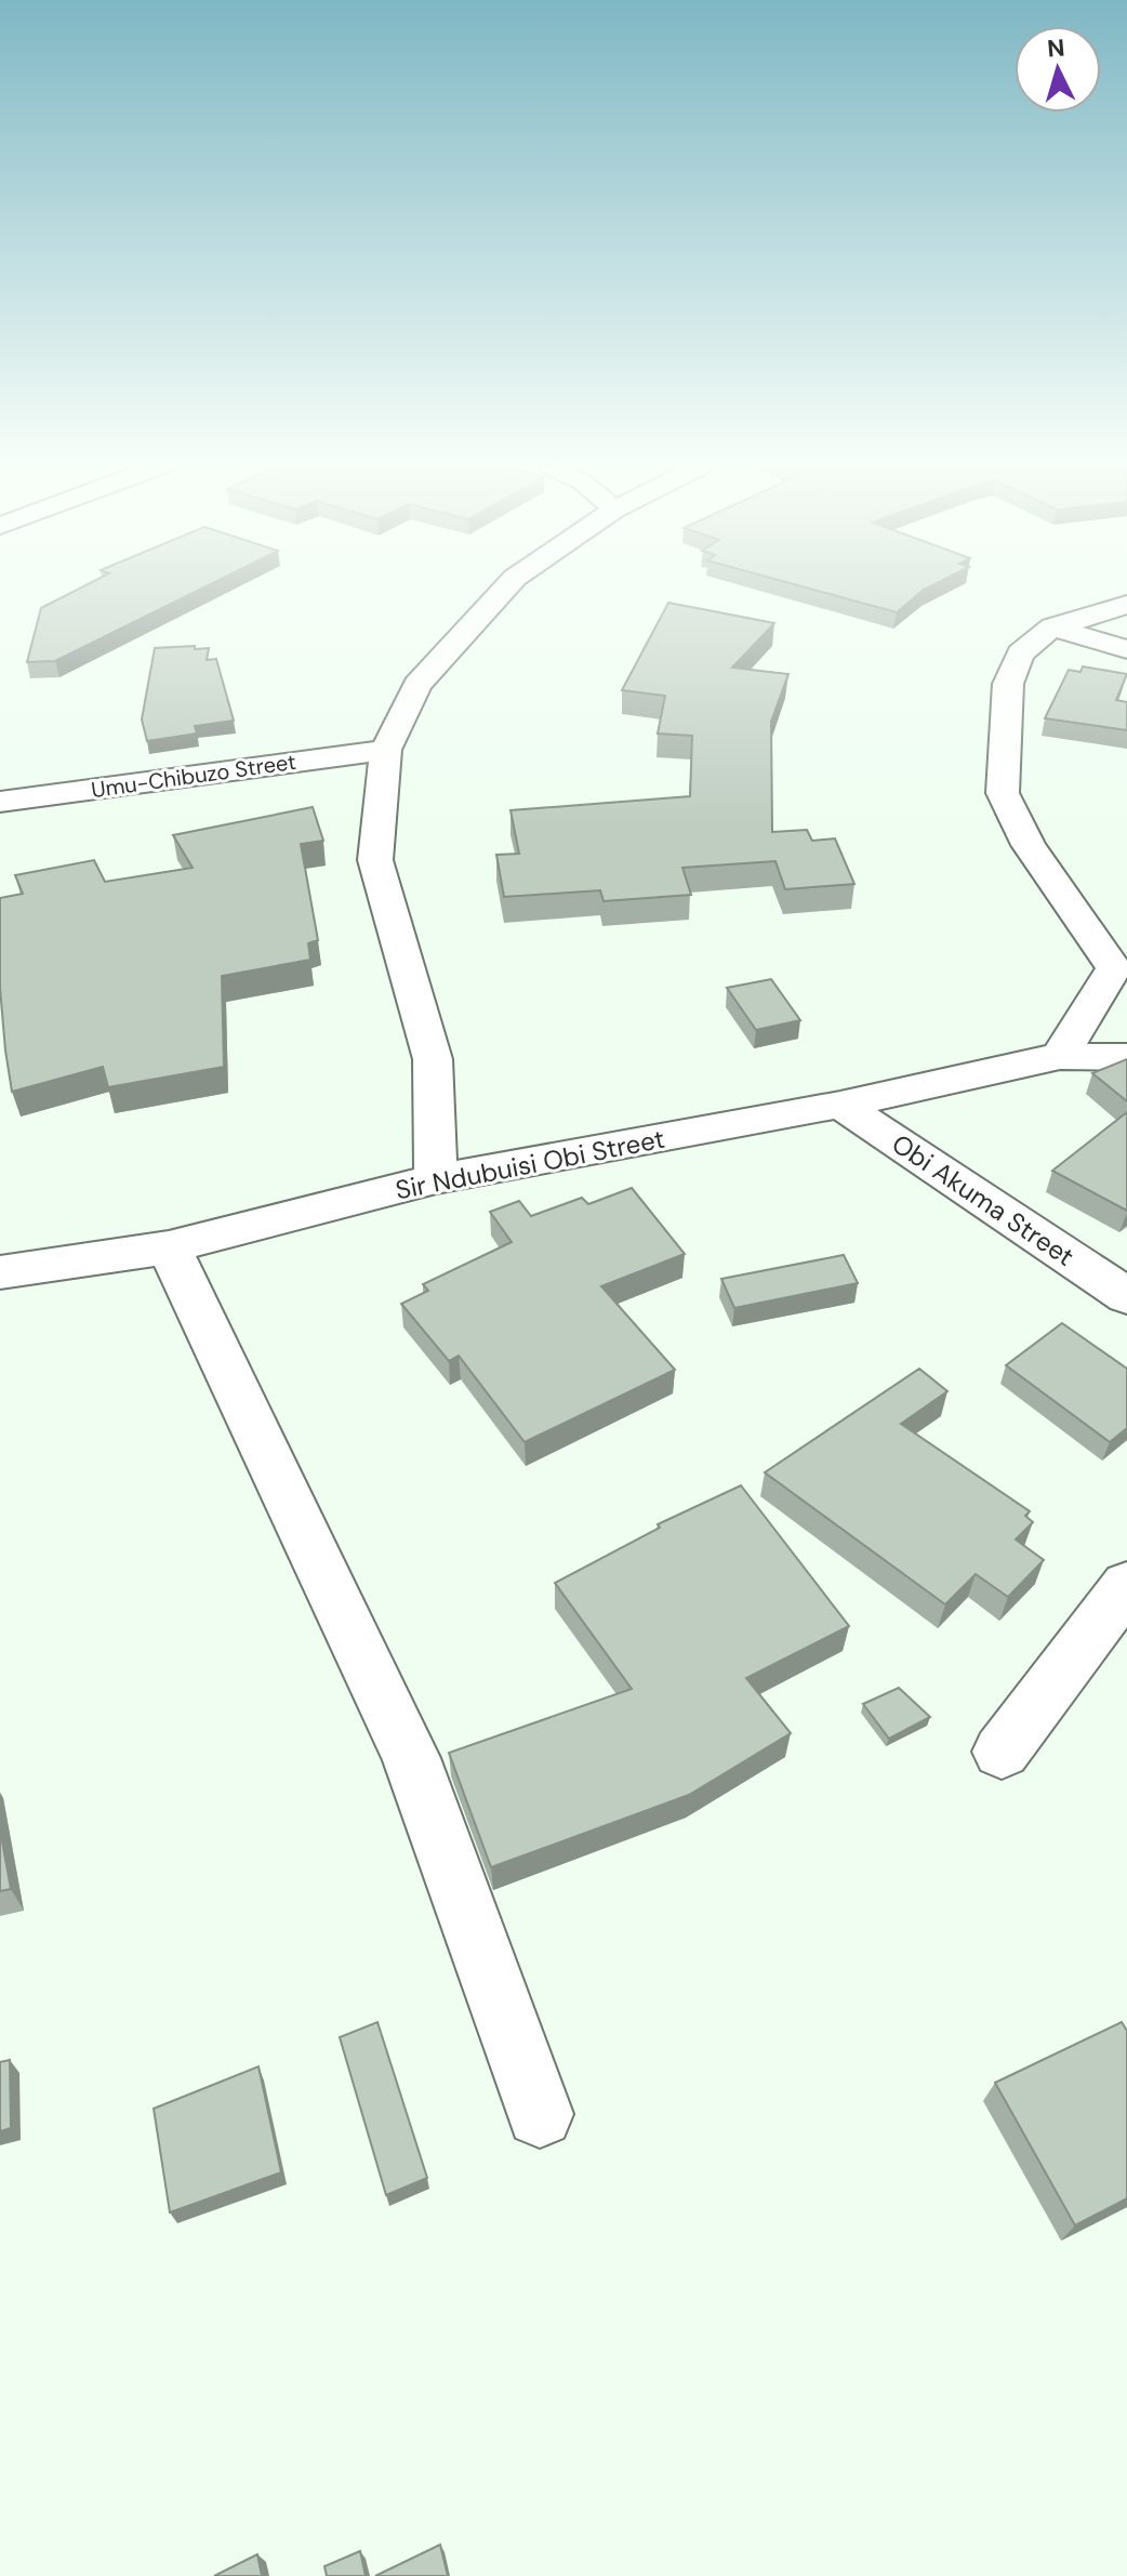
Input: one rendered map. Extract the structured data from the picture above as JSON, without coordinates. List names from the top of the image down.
{
  "streets": {
    "street": ["Umu-Chibuzo Street", "Sir Ndubuisi Obi Street", "Obi Akuma Street"]
  },
  "crossings": [
    ["Sir Ndubuisi Obi Street", "Obi Akuma Street"]
  ],
  "north": "top"
}
